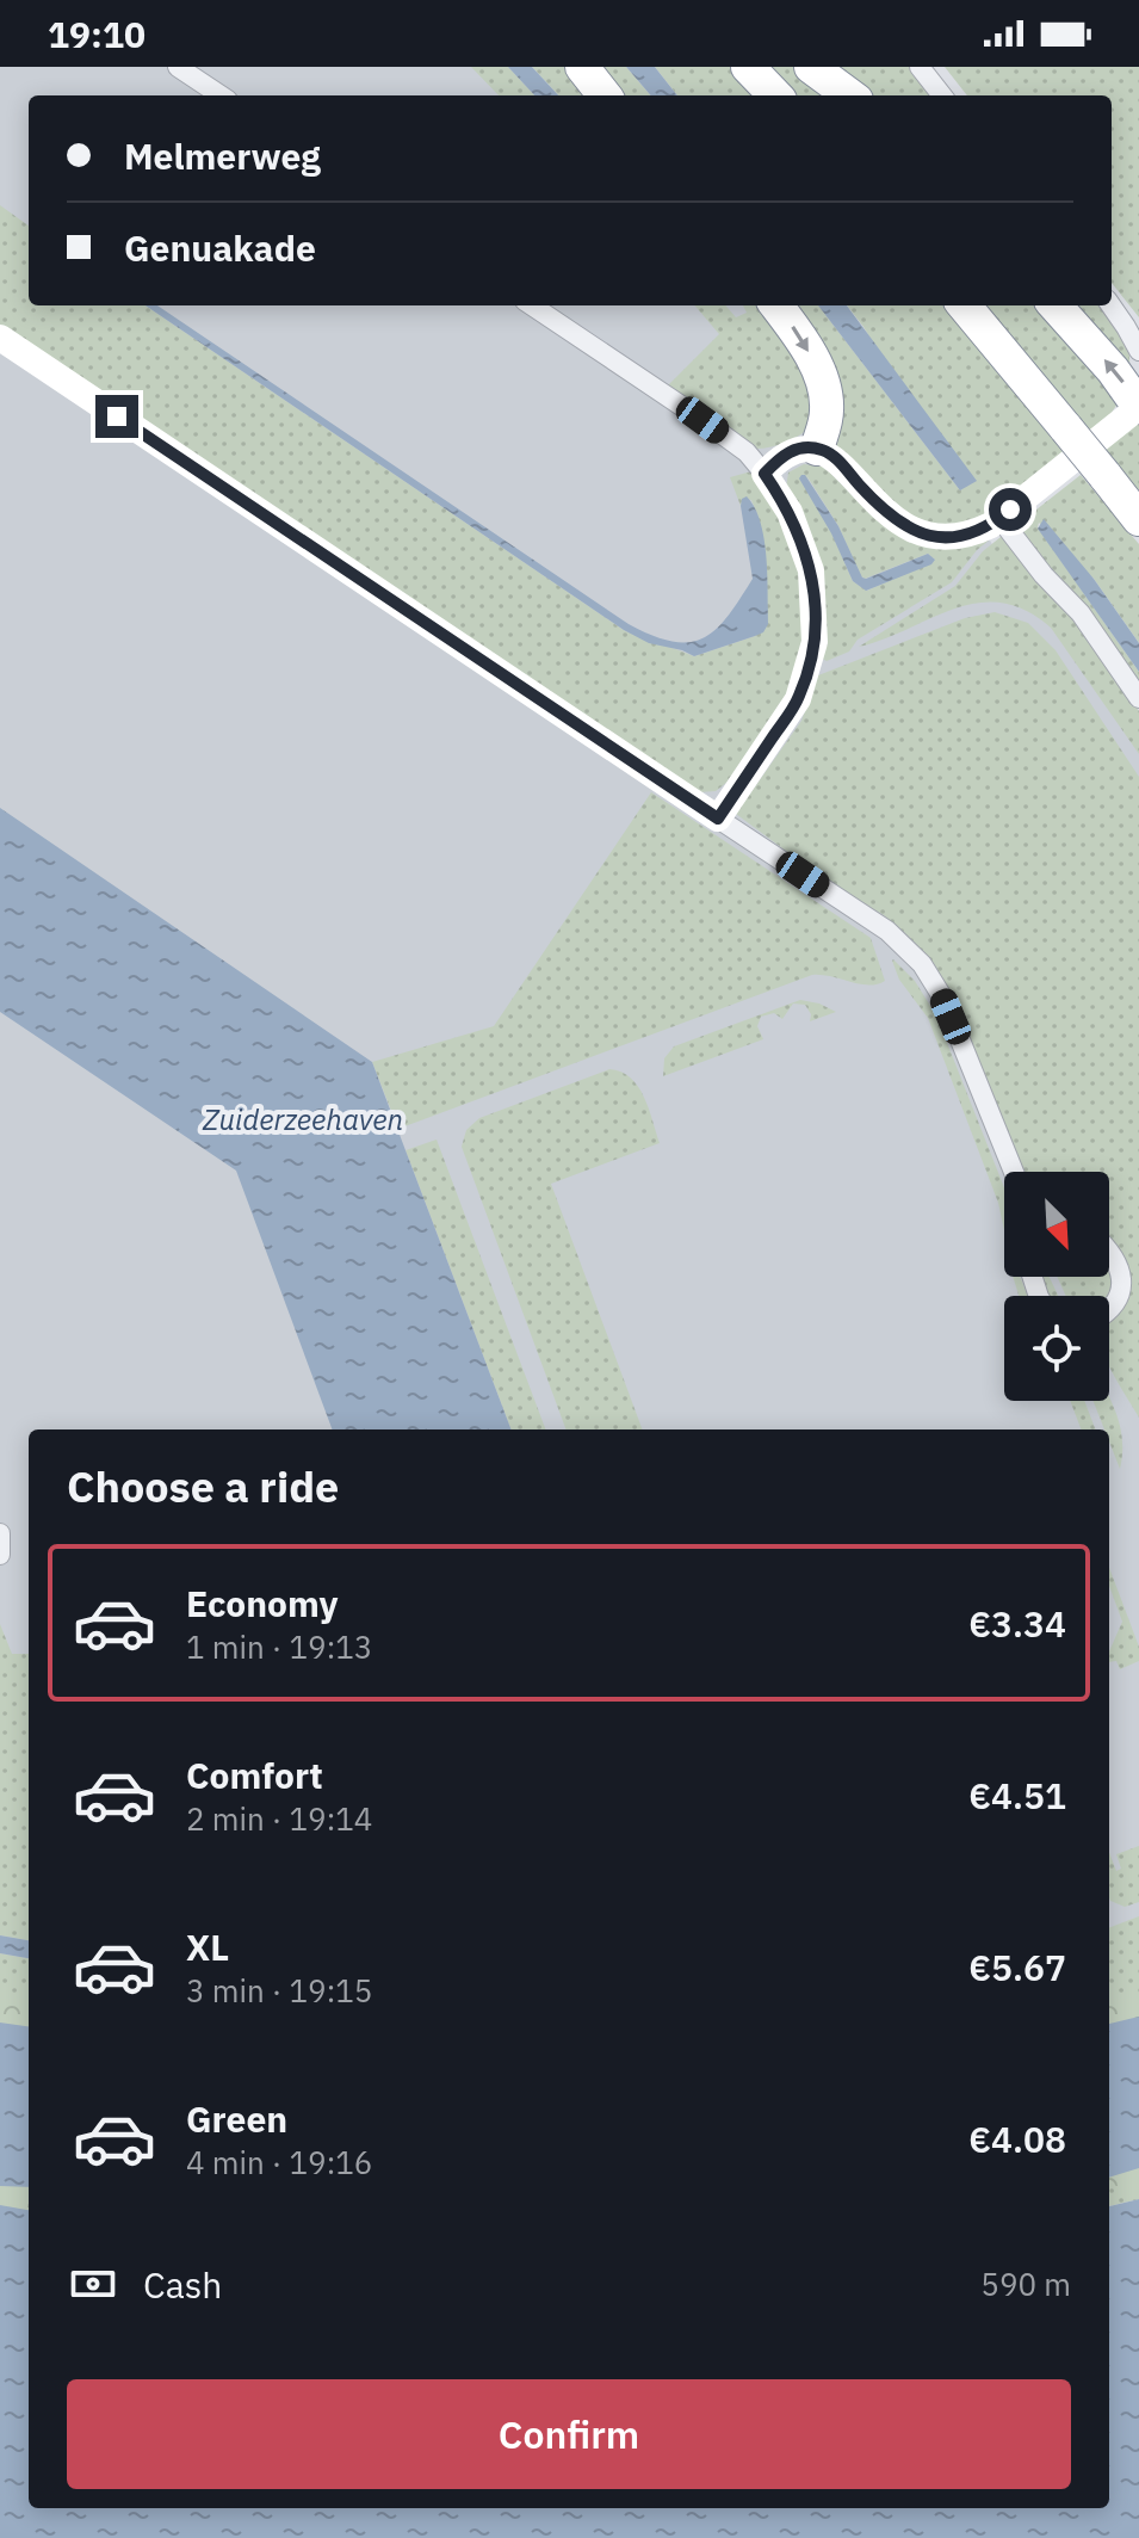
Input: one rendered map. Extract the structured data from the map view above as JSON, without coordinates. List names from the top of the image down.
{
  "water": ["Zuiderzeehaven"],
  "north": "bottom right",
  "page": {
    "status": "19:10",
    "banner": ["Melmerweg", "Genuakade"],
    "heading": "Choose a ride",
    "list": [
      {
        "name": "Economy",
        "note": "1 min · 19:13",
        "value": "€3.34"
      },
      {
        "name": "Comfort",
        "note": "2 min · 19:14",
        "value": "€4.51"
      },
      {
        "name": "XL",
        "note": "3 min · 19:15",
        "value": "€5.67"
      },
      {
        "name": "Green",
        "note": "4 min · 19:16",
        "value": "€4.08"
      }
    ],
    "pay": ["Cash", "590 m"],
    "buttons": "Confirm"
  }
}
